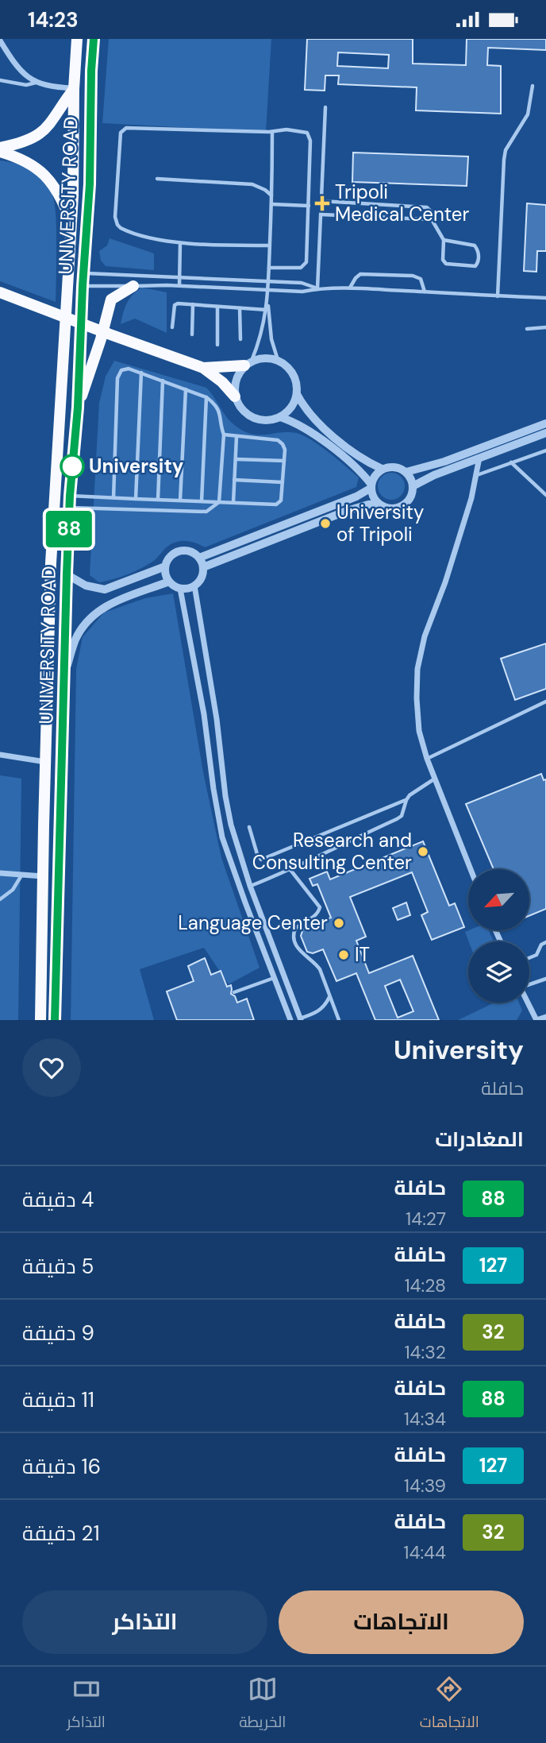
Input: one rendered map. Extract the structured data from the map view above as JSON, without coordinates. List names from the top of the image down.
{
  "streets": {
    "highway": ["UNIVERSITY ROAD"]
  },
  "places": {
    "health": ["Tripoli Medical Center"],
    "other": [
      "University",
      "University of Tripoli",
      "Research and Consulting Center",
      "Language Center",
      "IT"
    ]
  },
  "lines": ["bus line 88"],
  "north": "bottom left",
  "page": {
    "status": "14:23",
    "on_map": "88",
    "heading": [
      ["University", "حافلة"],
      "المغادرات"
    ],
    "list": [
      {
        "mark": "88",
        "name": "حافلة",
        "note": "14:27",
        "value": "4 دقيقة"
      },
      {
        "mark": "127",
        "name": "حافلة",
        "note": "14:28",
        "value": "5 دقيقة"
      },
      {
        "mark": "32",
        "name": "حافلة",
        "note": "14:32",
        "value": "9 دقيقة"
      },
      {
        "mark": "88",
        "name": "حافلة",
        "note": "14:34",
        "value": "11 دقيقة"
      },
      {
        "mark": "127",
        "name": "حافلة",
        "note": "14:39",
        "value": "16 دقيقة"
      },
      {
        "mark": "32",
        "name": "حافلة",
        "note": "14:44",
        "value": "21 دقيقة"
      }
    ],
    "buttons": ["الاتجاهات", "التذاكر"],
    "tabs": ["الاتجاهات", "الخريطة", "التذاكر"]
  }
}
